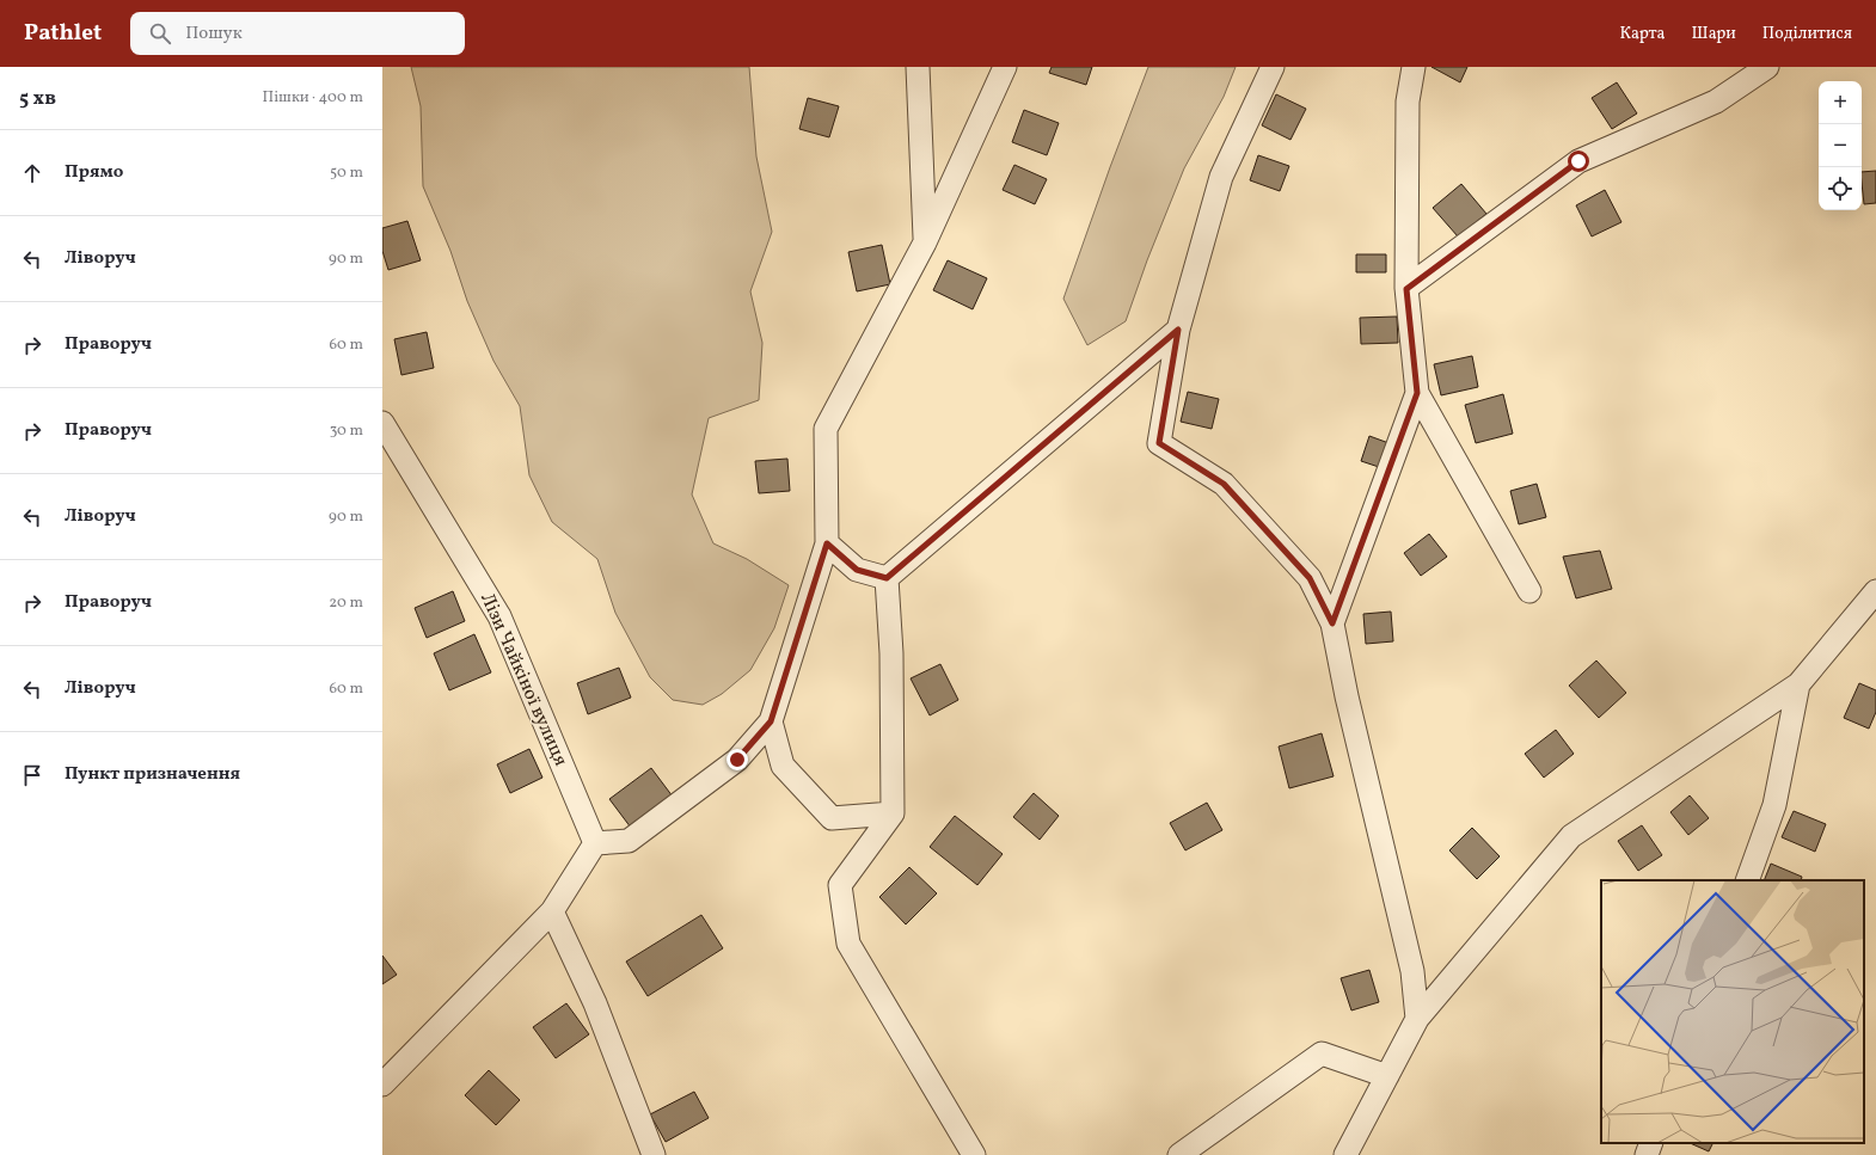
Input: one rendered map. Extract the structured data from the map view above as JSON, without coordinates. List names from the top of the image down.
{
  "streets": {
    "street": ["Лізи Чайкіної вулиця"]
  },
  "page": {
    "header": "Pathlet",
    "search": "Пошук",
    "nav": ["Карта", "Шари", "Поділитися"],
    "heading": ["5 хв", "Пішки · 400 m"],
    "map_buttons": ["+", "−"],
    "list": [
      ["Прямо", "50 m"],
      ["Ліворуч", "90 m"],
      ["Праворуч", "60 m"],
      ["Праворуч", "30 m"],
      ["Ліворуч", "90 m"],
      ["Праворуч", "20 m"],
      ["Ліворуч", "60 m"],
      "Пункт призначення"
    ]
  }
}
